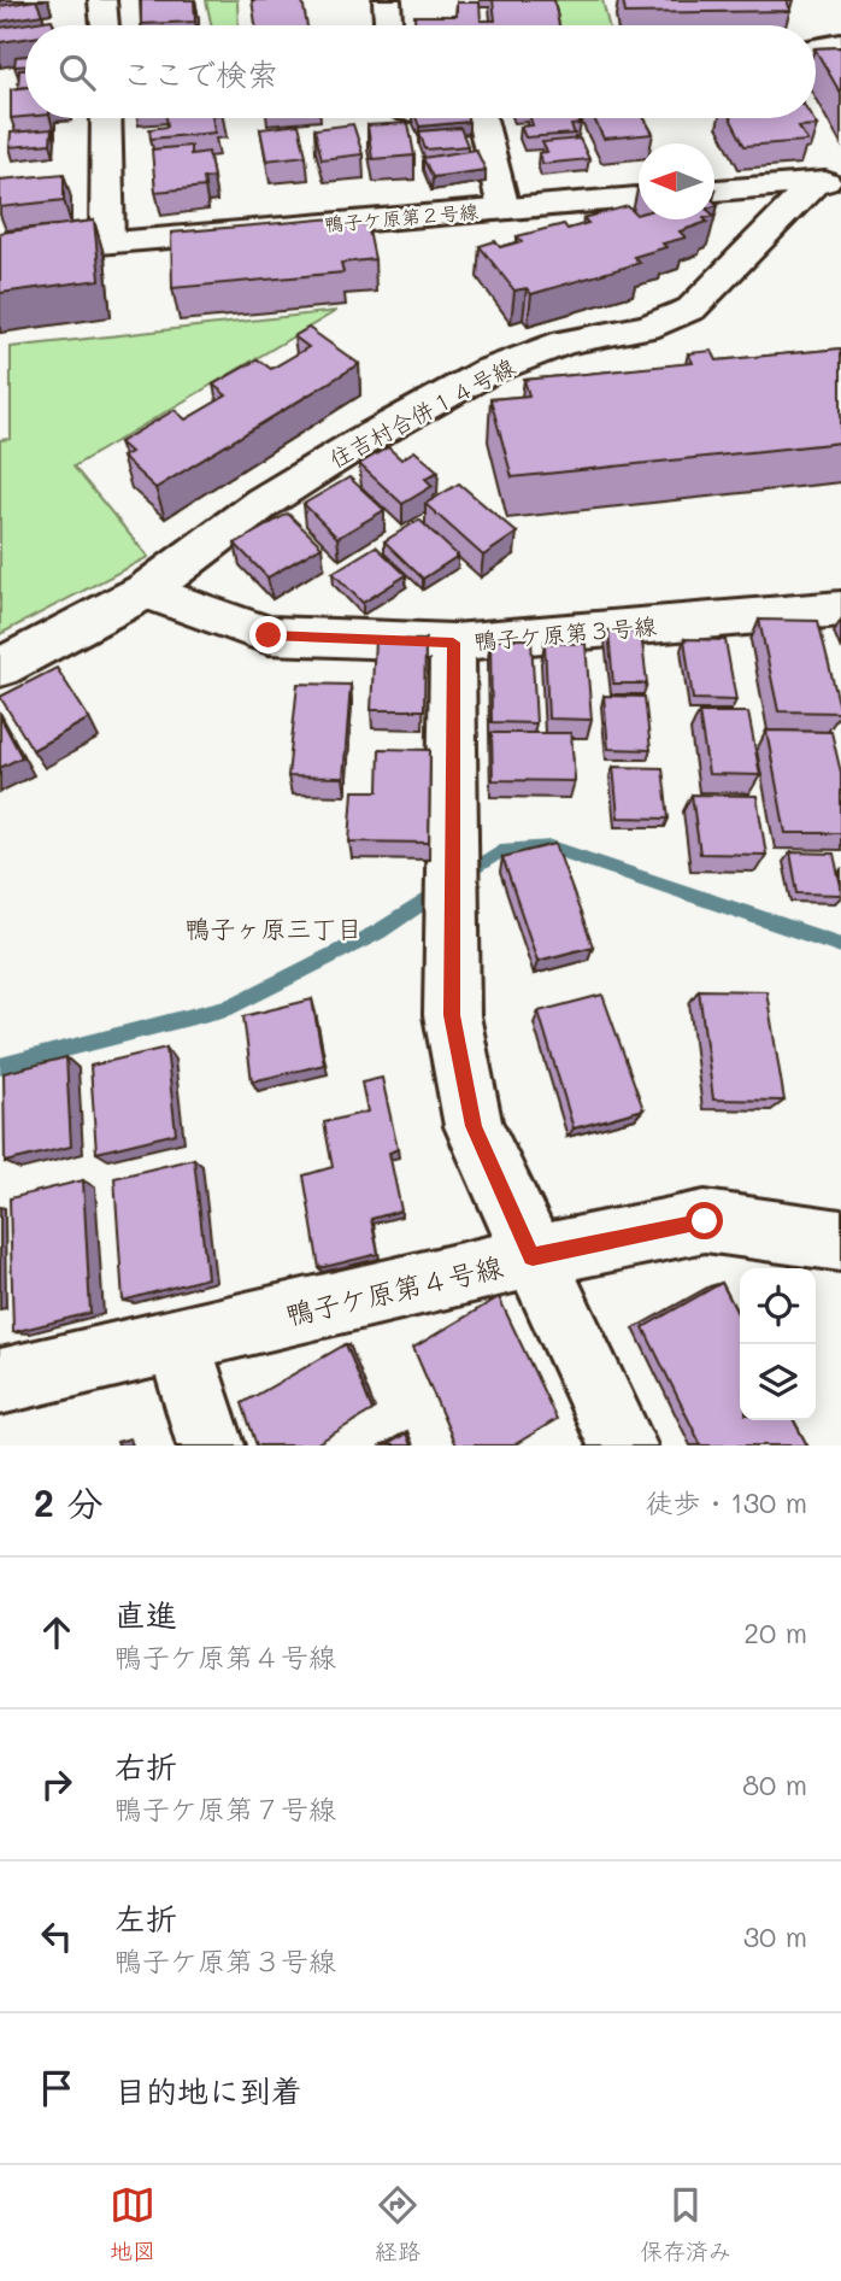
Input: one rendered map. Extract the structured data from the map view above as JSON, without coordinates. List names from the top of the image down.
{
  "streets": {
    "street": [
      "鴨子ケ原第２号線",
      "住吉村合併１４号線",
      "鴨子ケ原第３号線",
      "鴨子ケ原第４号線"
    ]
  },
  "crossings": [
    ["住吉村合併１４号線", "鴨子ケ原第３号線"]
  ],
  "districts": ["鴨子ヶ原三丁目"],
  "north": "left",
  "page": {
    "search": "ここで検索",
    "heading": ["2 分", "徒歩 · 130 m"],
    "list": [
      ["直進", "鴨子ケ原第４号線", "20 m"],
      ["右折", "鴨子ケ原第７号線", "80 m"],
      ["左折", "鴨子ケ原第３号線", "30 m"],
      "目的地に到着"
    ],
    "nav": ["地図", "経路", "保存済み"]
  }
}
